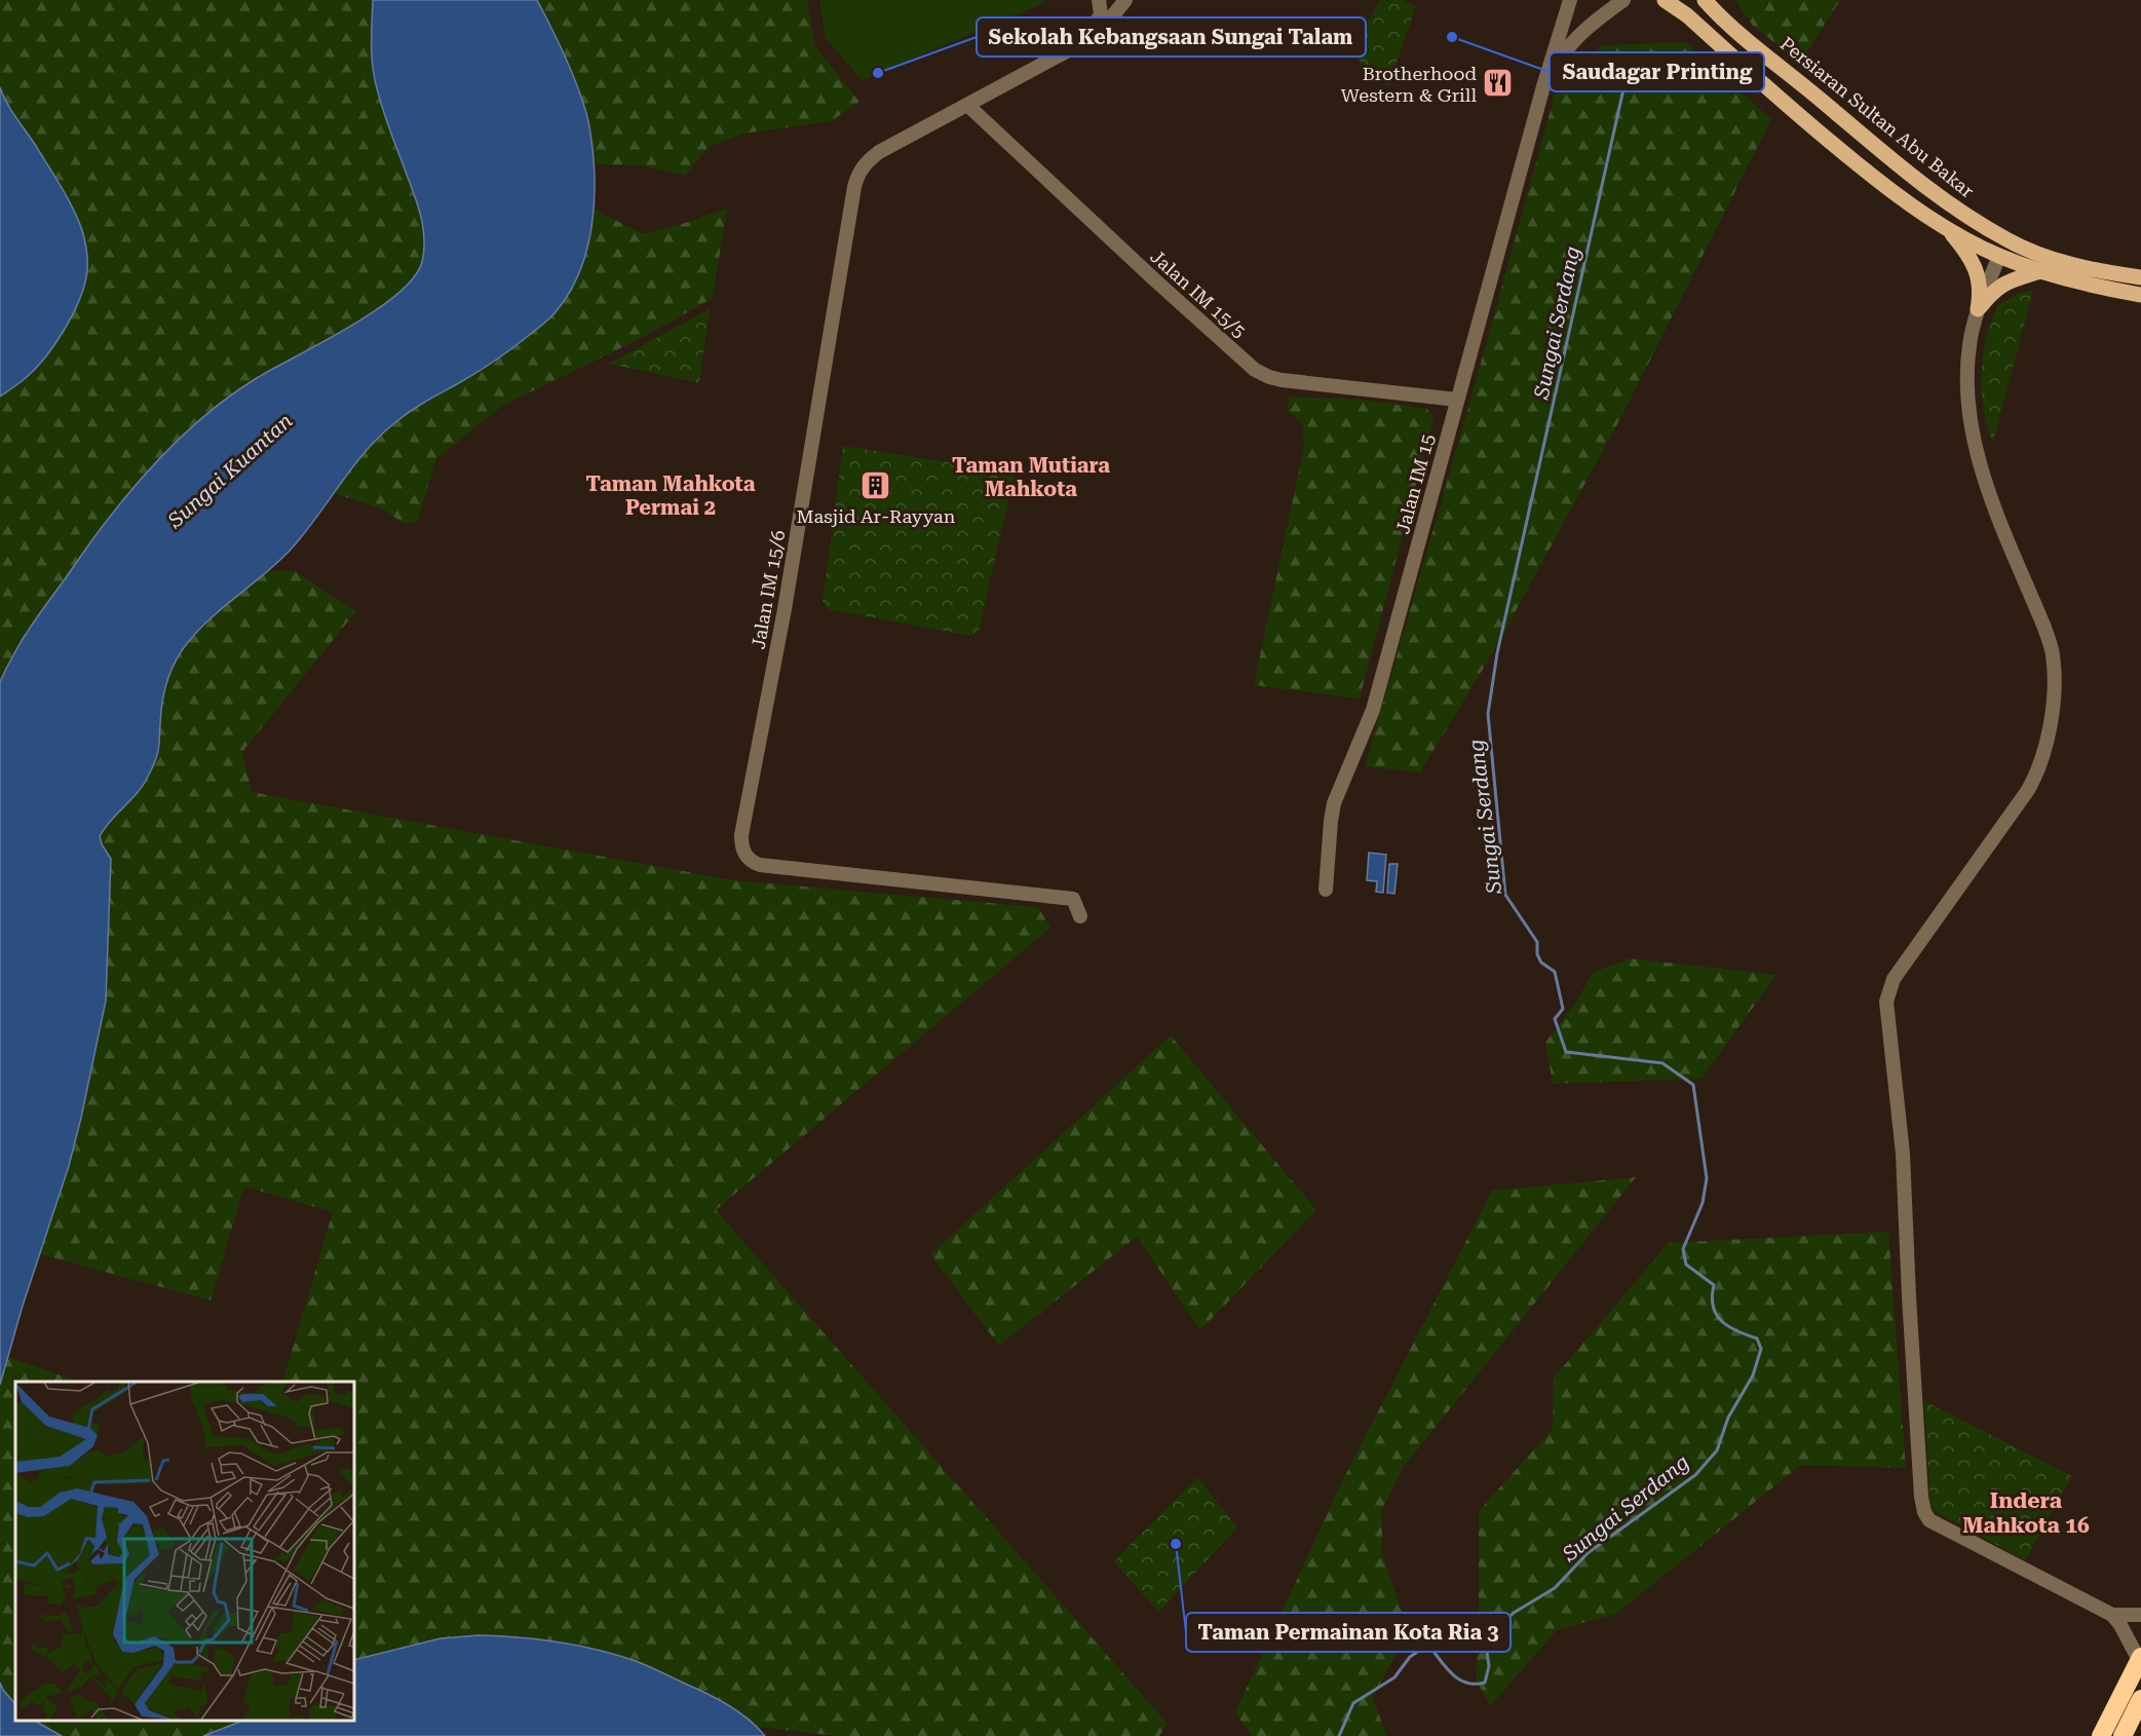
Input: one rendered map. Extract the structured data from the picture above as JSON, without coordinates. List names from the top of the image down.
{
  "streets": {
    "main road": ["Persiaran Sultan Abu Bakar"],
    "street": ["Jalan IM 15/5", "Jalan IM 15", "Jalan IM 15/6"]
  },
  "crossings": [
    ["Jalan IM 15/5", "Jalan IM 15"],
    ["Jalan IM 15/5", "Jalan IM 15/6"]
  ],
  "districts": ["Taman Mutiara Mahkota", "Taman Mahkota Permai 2", "Indera Mahkota 16"],
  "water": ["Sungai Serdang", "Sungai Kuantan"],
  "places": {
    "other": ["Saudagar Printing", "Sekolah Kebangsaan Sungai Talam", "Taman Permainan Kota Ria 3"],
    "restaurant": ["Brotherhood Western & Grill"],
    "building": ["Masjid Ar-Rayyan"]
  }
}
